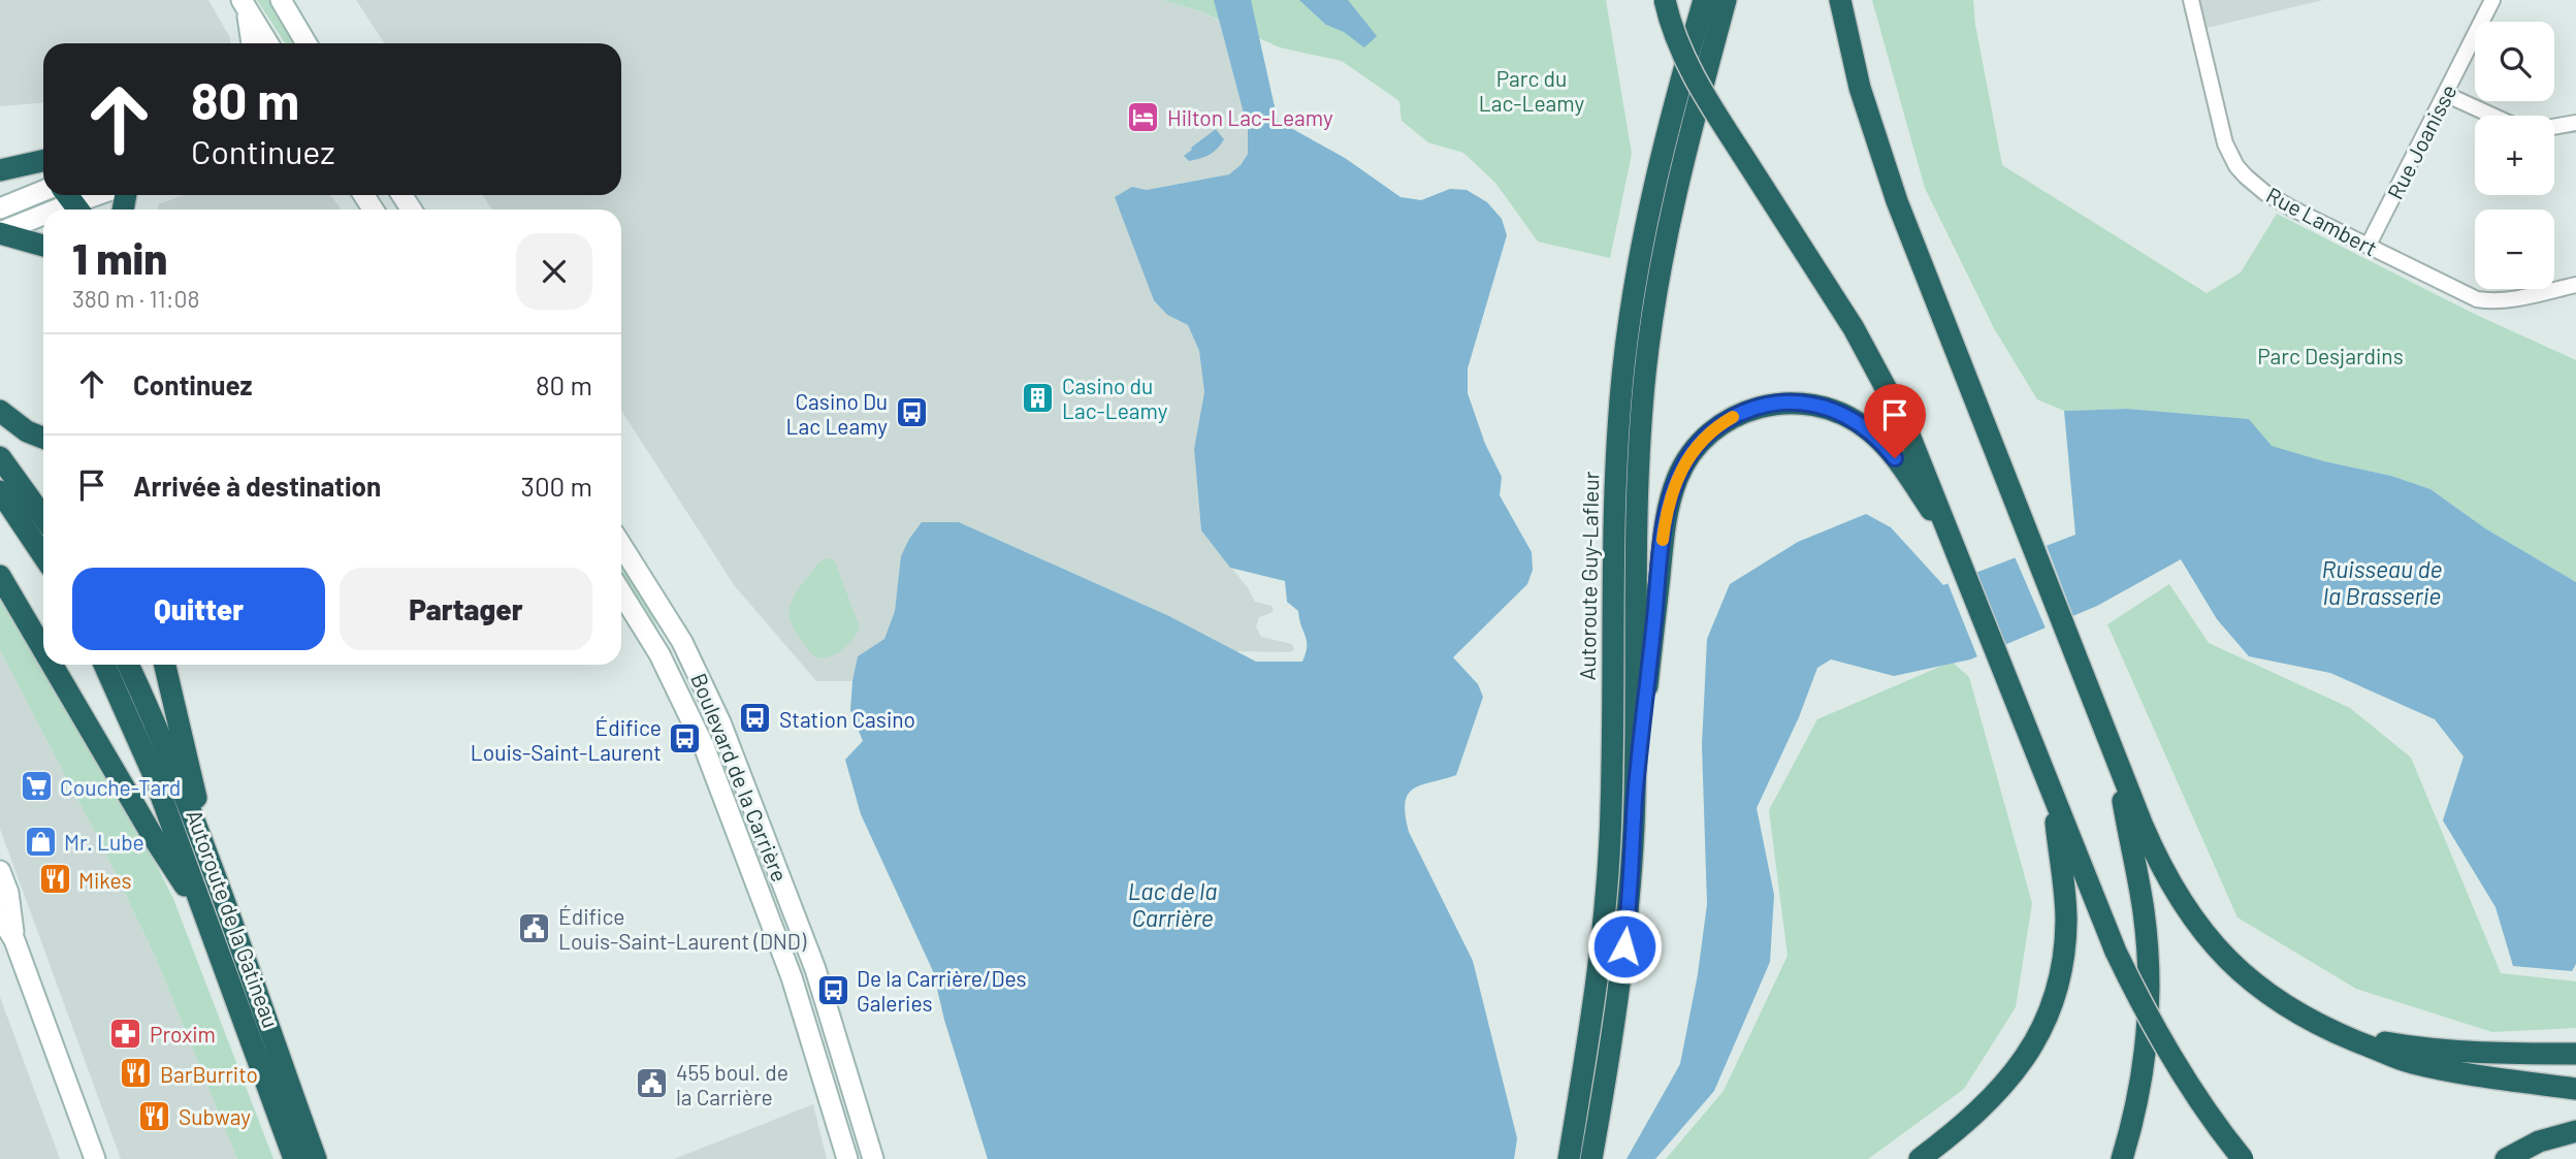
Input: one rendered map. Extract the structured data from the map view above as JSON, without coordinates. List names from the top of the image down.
{
  "streets": {
    "highway": ["Autoroute Guy-Lafleur", "Autoroute de la Gatineau"],
    "main road": ["Boulevard de la Carrière"],
    "street": ["Rue Joanisse", "Rue Lambert"]
  },
  "crossings": [
    ["Rue Joanisse", "Rue Lambert"]
  ],
  "water": ["Ruisseau de la Brasserie", "Lac de la Carrière"],
  "parks": ["Parc du Lac-Leamy", "Parc Desjardins"],
  "places": {
    "hotel": ["Hilton Lac-Leamy"],
    "building": ["Casino du Lac-Leamy"],
    "bus stop": [
      "Casino Du Lac Leamy",
      "Station Casino",
      "Édifice Louis-Saint-Laurent",
      "De la Carrière/Des Galeries"
    ],
    "supermarket": ["Couche-Tard"],
    "shop": ["Mr. Lube"],
    "restaurant": ["Mikes", "BarBurrito", "Subway"],
    "public building": ["Édifice Louis-Saint-Laurent (DND)", "455 boul. de la Carrière"],
    "pharmacy": ["Proxim"]
  },
  "page": {
    "map_buttons": ["+", "−"],
    "turn": ["80 m", "Continuez"],
    "heading": ["1 min", "380 m · 11:08"],
    "list": [
      {
        "name": "Continuez",
        "value": "80 m"
      },
      {
        "name": "Arrivée à destination",
        "value": "300 m"
      }
    ],
    "buttons": ["Quitter", "Partager"]
  }
}
